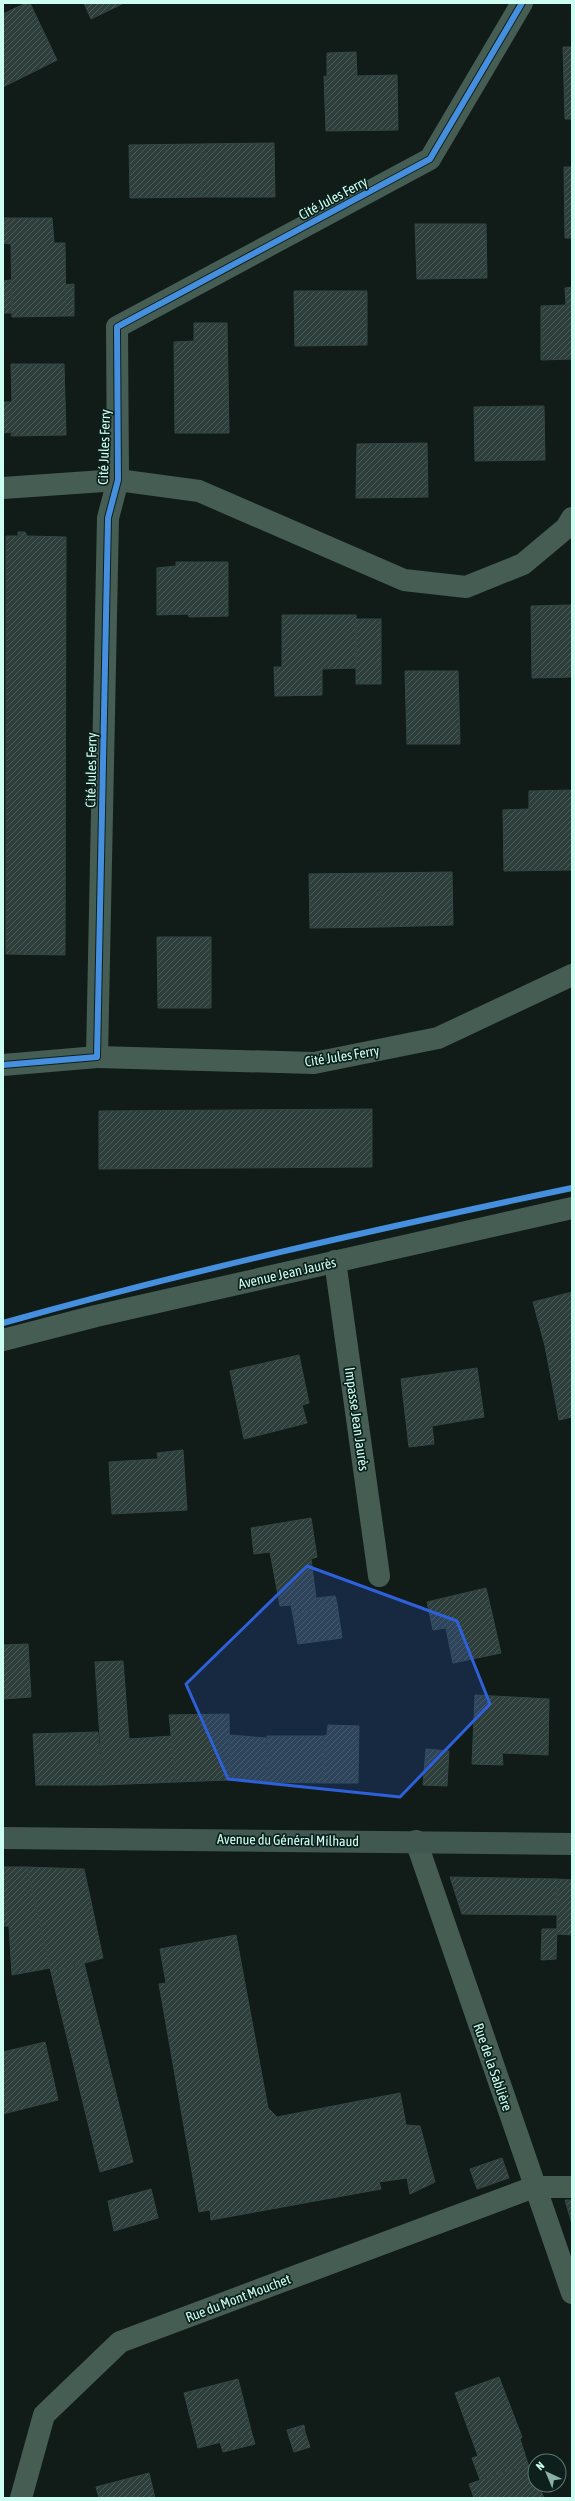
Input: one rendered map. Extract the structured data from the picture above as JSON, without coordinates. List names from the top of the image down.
{
  "streets": {
    "main road": ["Avenue du Général Milhaud"],
    "street": [
      "Cité Jules Ferry",
      "Avenue Jean Jaurès",
      "Impasse Jean Jaurès",
      "Rue de la Sablière",
      "Rue du Mont Mouchet"
    ]
  },
  "crossings": [
    ["Avenue Jean Jaurès", "Impasse Jean Jaurès"],
    ["Avenue du Général Milhaud", "Rue de la Sablière"],
    ["Rue de la Sablière", "Rue du Mont Mouchet"]
  ],
  "north": "top left"
}
